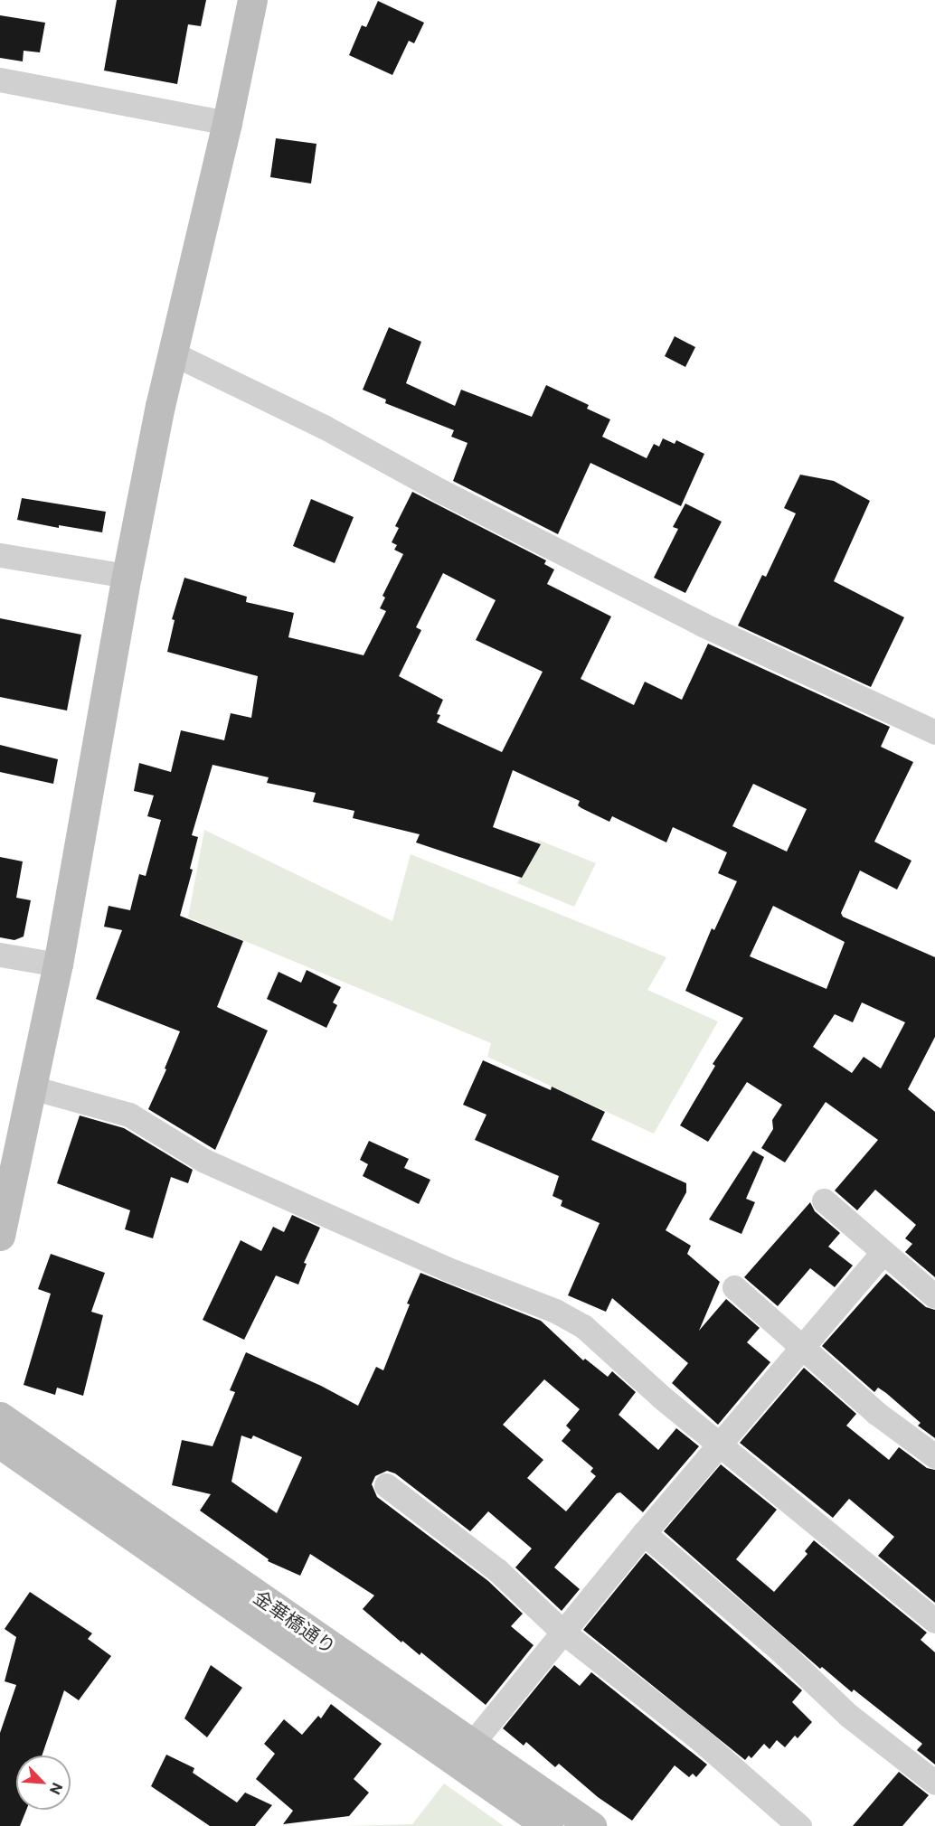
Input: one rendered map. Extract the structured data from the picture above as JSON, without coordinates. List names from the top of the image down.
{
  "streets": {
    "street": ["金華橋通り"]
  },
  "north": "bottom right"
}
